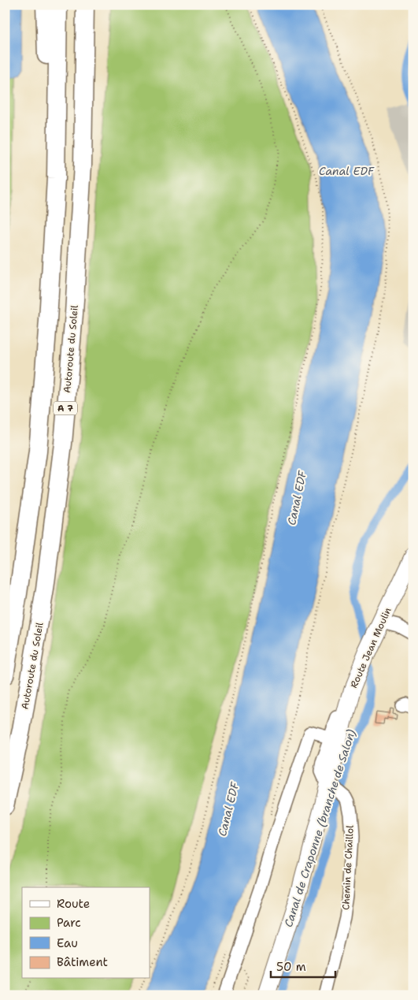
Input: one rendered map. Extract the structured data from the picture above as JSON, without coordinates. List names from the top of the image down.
{
  "streets": {
    "highway": ["Autoroute du Soleil", "A 7"],
    "main road": ["Route Jean Moulin"],
    "street": ["Chemin de Chaillol"]
  },
  "crossings": [
    ["Route Jean Moulin", "Chemin de Chaillol"]
  ],
  "water": ["Canal EDF", "Canal de Craponne (branche de Salon)"],
  "legend": [
    "Route",
    "Parc",
    "Eau",
    "Bâtiment"
  ],
  "scale_bar": "50 m"
}
